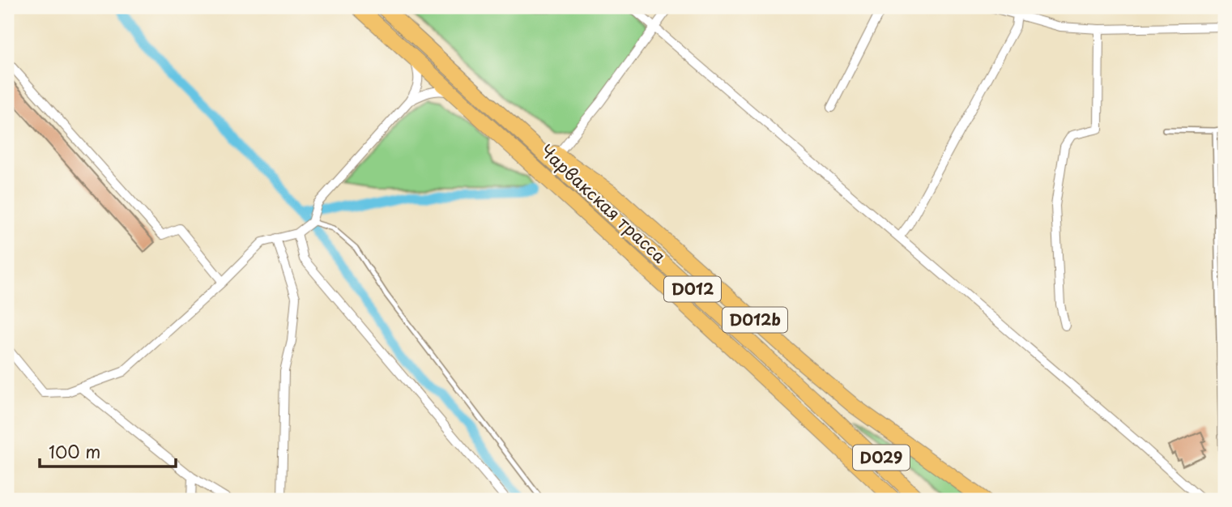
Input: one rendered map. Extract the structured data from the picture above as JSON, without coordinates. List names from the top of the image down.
{
  "streets": {
    "highway": [
      "Чарвакская трасса",
      "D012",
      "D012b",
      "D029"
    ]
  },
  "crossings": [
    ["Чарвакская трасса", "D012b"],
    ["Чарвакская трасса", "D029"]
  ],
  "scale_bar": "100 m"
}
